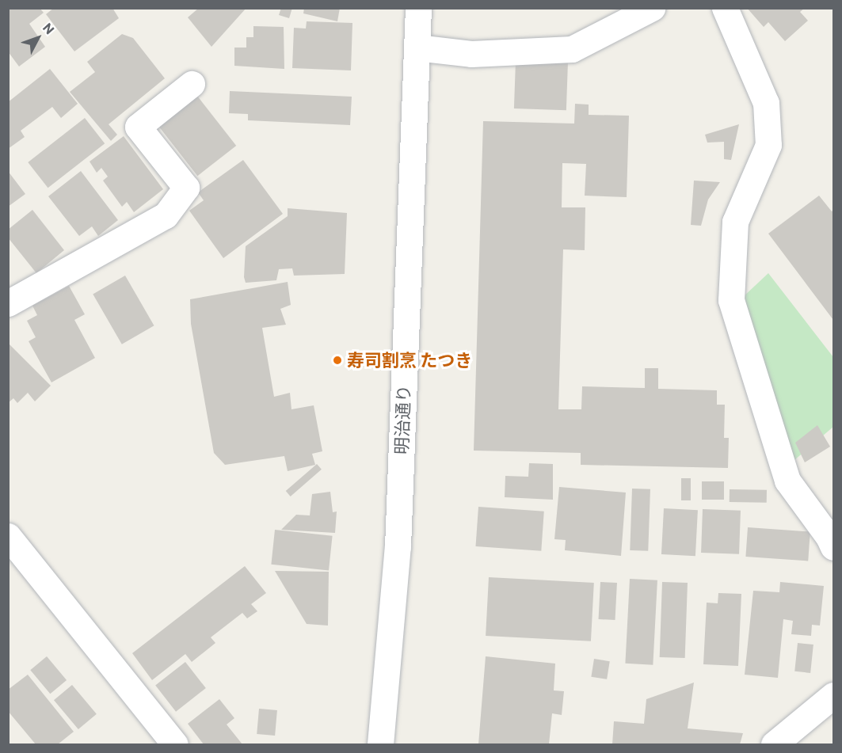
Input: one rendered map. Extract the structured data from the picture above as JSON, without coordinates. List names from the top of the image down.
{
  "streets": {
    "street": ["明治通り"]
  },
  "places": ["寿司割烹 たつき"],
  "north": "top right"
}
